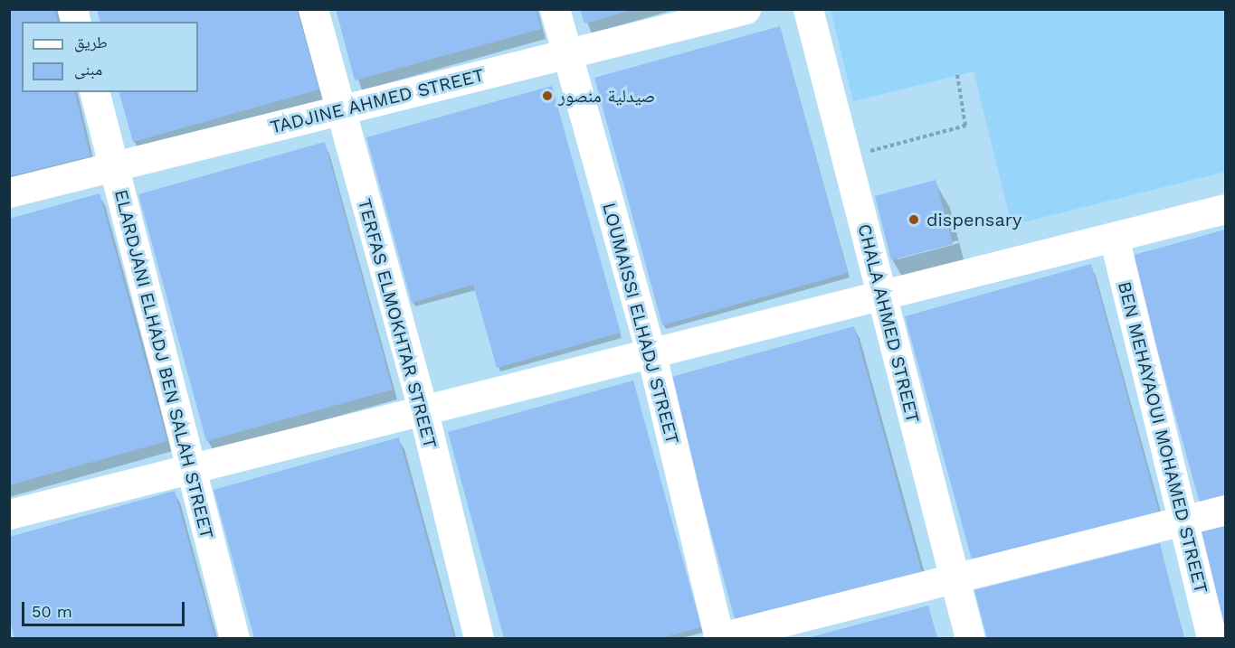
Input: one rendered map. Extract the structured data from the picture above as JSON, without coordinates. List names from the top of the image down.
{
  "streets": {
    "street": [
      "TADJINE AHMED STREET",
      "TERFAS ELMOKHTAR STREET",
      "LOUMAISSI ELHADJ STREET",
      "CHALA AHMED STREET",
      "ELARDJANI ELHADJ BEN SALAH STREET",
      "BEN MEHAYAOUI MOHAMED STREET"
    ]
  },
  "crossings": [
    ["TADJINE AHMED STREET", "TERFAS ELMOKHTAR STREET"],
    ["TADJINE AHMED STREET", "LOUMAISSI ELHADJ STREET"],
    ["TADJINE AHMED STREET", "ELARDJANI ELHADJ BEN SALAH STREET"]
  ],
  "places": ["صيدلية منصور", "dispensary"],
  "legend": ["طريق", "مبنى"],
  "scale_bar": "50 m"
}
